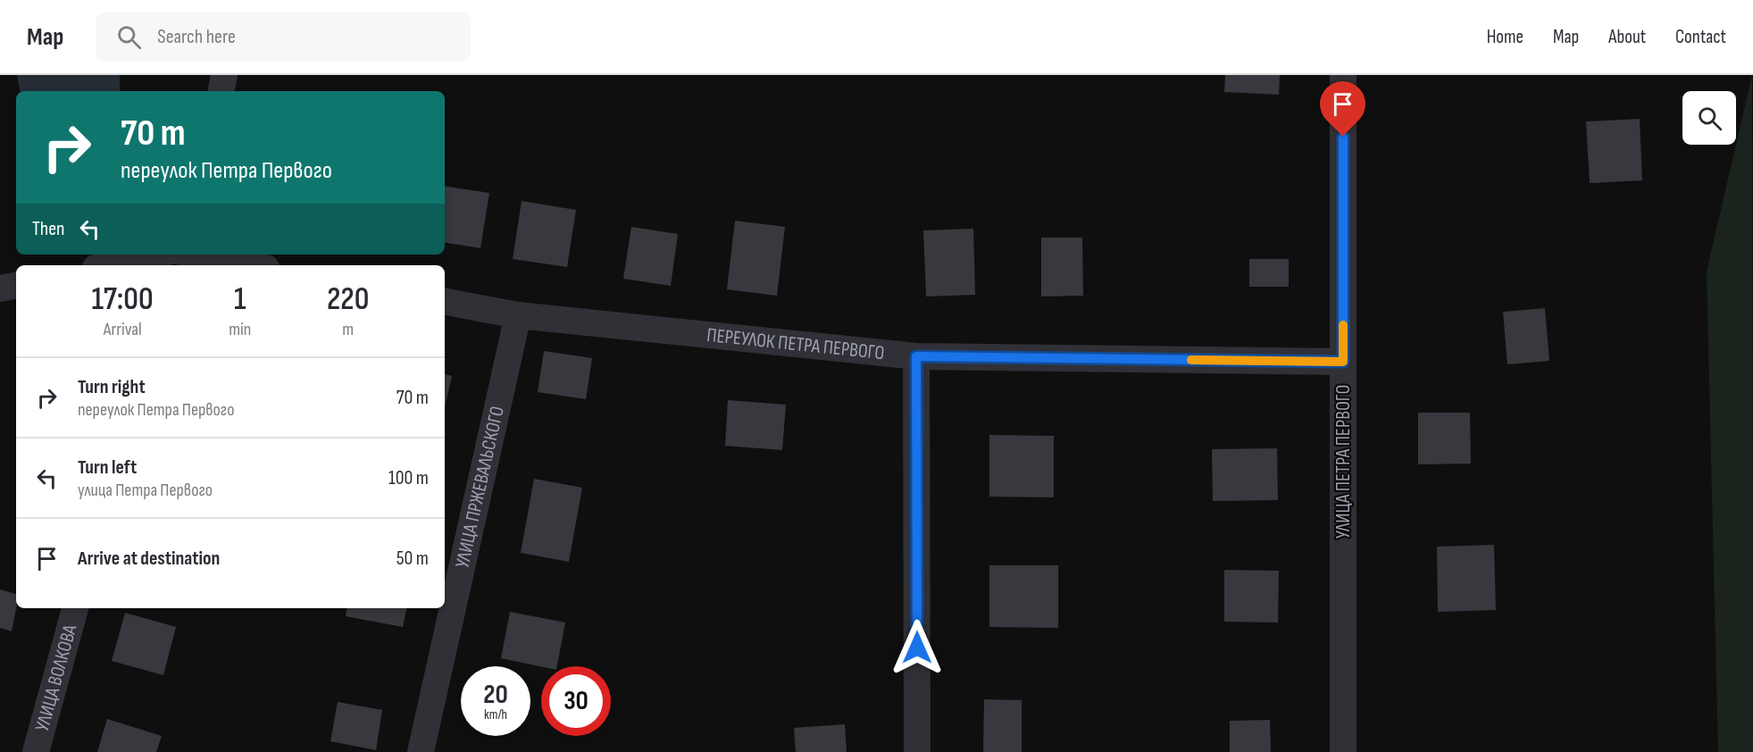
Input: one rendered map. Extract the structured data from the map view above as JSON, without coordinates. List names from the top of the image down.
{
  "streets": {
    "street": [
      "ПЕРЕУЛОК ПЕТРА ПЕРВОГО",
      "УЛИЦА ПЕТРА ПЕРВОГО",
      "УЛИЦА ПРЖЕВАЛЬСКОГО",
      "УЛИЦА ВОЛКОВА"
    ]
  },
  "crossings": [
    ["ПЕРЕУЛОК ПЕТРА ПЕРВОГО", "УЛИЦА ПЕТРА ПЕРВОГО"],
    ["ПЕРЕУЛОК ПЕТРА ПЕРВОГО", "УЛИЦА ПРЖЕВАЛЬСКОГО"]
  ],
  "page": {
    "header": "Map",
    "search": "Search here",
    "nav": [
      "Home",
      "Map",
      "About",
      "Contact"
    ],
    "turn": ["70 m", "переулок Петра Первого"],
    "then": "Then",
    "eta": [
      "17:00",
      "Arrival",
      "1",
      "min",
      "220",
      "m"
    ],
    "list": [
      {
        "name": "Turn right",
        "note": "переулок Петра Первого",
        "value": "70 m"
      },
      {
        "name": "Turn left",
        "note": "улица Петра Первого",
        "value": "100 m"
      },
      {
        "name": "Arrive at destination",
        "value": "50 m"
      }
    ],
    "speed": "20 km/h",
    "limit": "30"
  }
}
